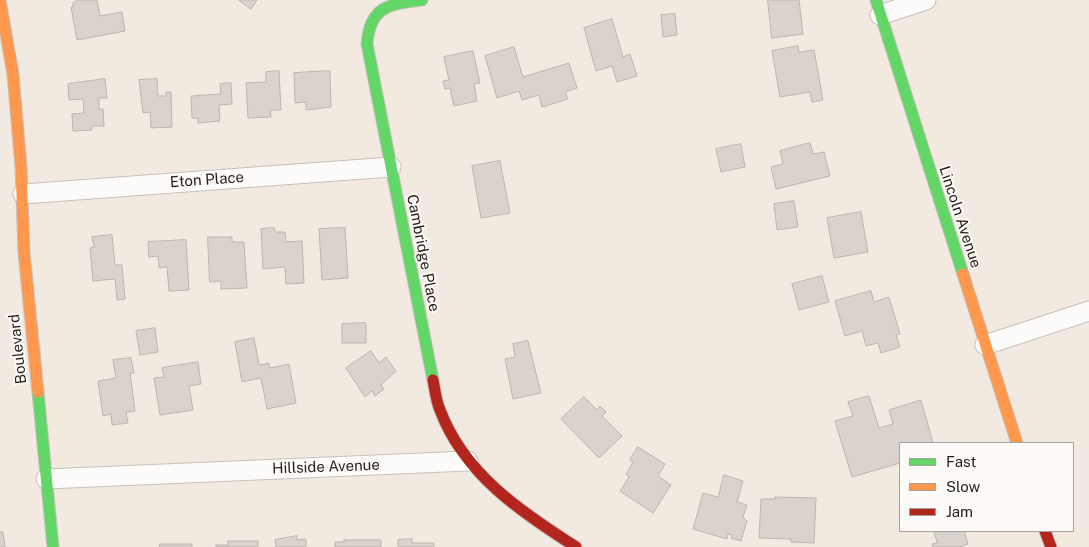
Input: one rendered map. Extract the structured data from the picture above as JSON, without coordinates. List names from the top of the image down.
{
  "streets": {
    "street": [
      "Eton Place",
      "Lincoln Avenue",
      "Cambridge Place",
      "Boulevard",
      "Hillside Avenue"
    ]
  },
  "crossings": [
    ["Eton Place", "Cambridge Place"],
    ["Eton Place", "Boulevard"],
    ["Cambridge Place", "Hillside Avenue"],
    ["Boulevard", "Hillside Avenue"]
  ],
  "legend": ["Fast", "Slow", "Jam"]
}
